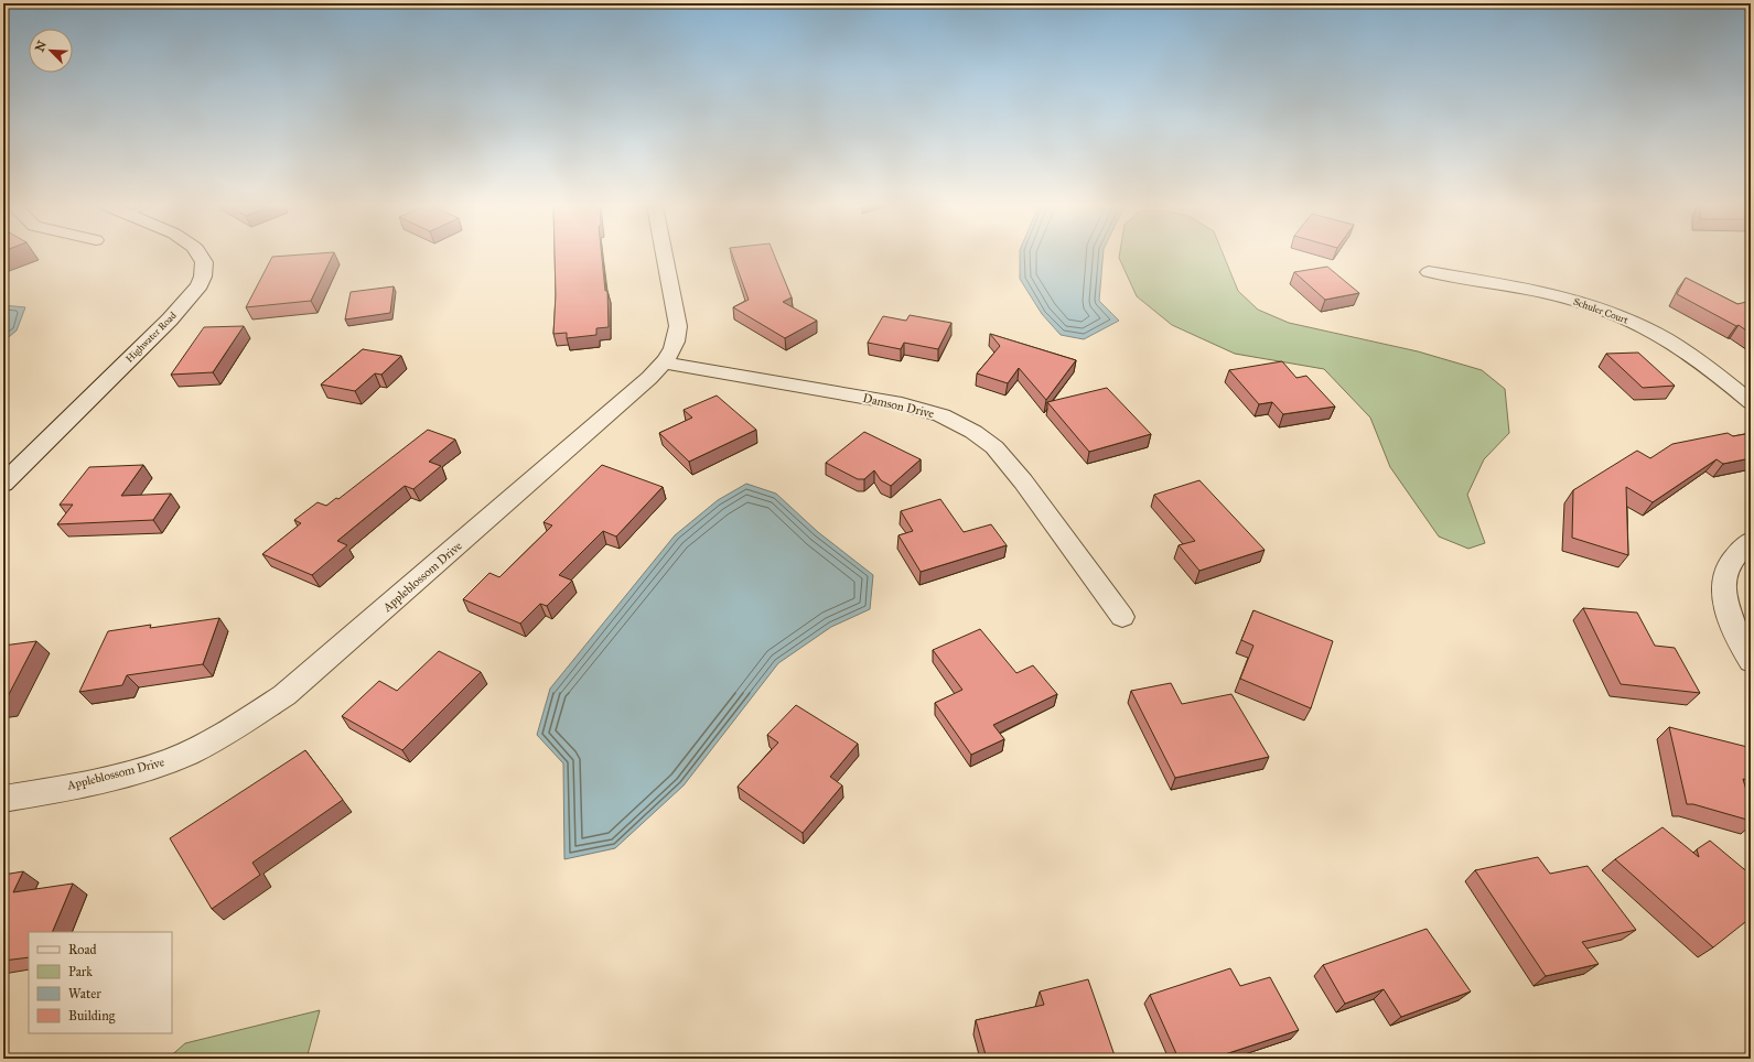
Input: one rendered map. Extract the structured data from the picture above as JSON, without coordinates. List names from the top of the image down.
{
  "streets": {
    "street": [
      "Schuler Court",
      "Highwater Road",
      "Damson Drive",
      "Appleblossom Drive"
    ]
  },
  "crossings": [
    ["Damson Drive", "Appleblossom Drive"]
  ],
  "legend": [
    "Road",
    "Park",
    "Water",
    "Building"
  ],
  "north": "top left"
}
